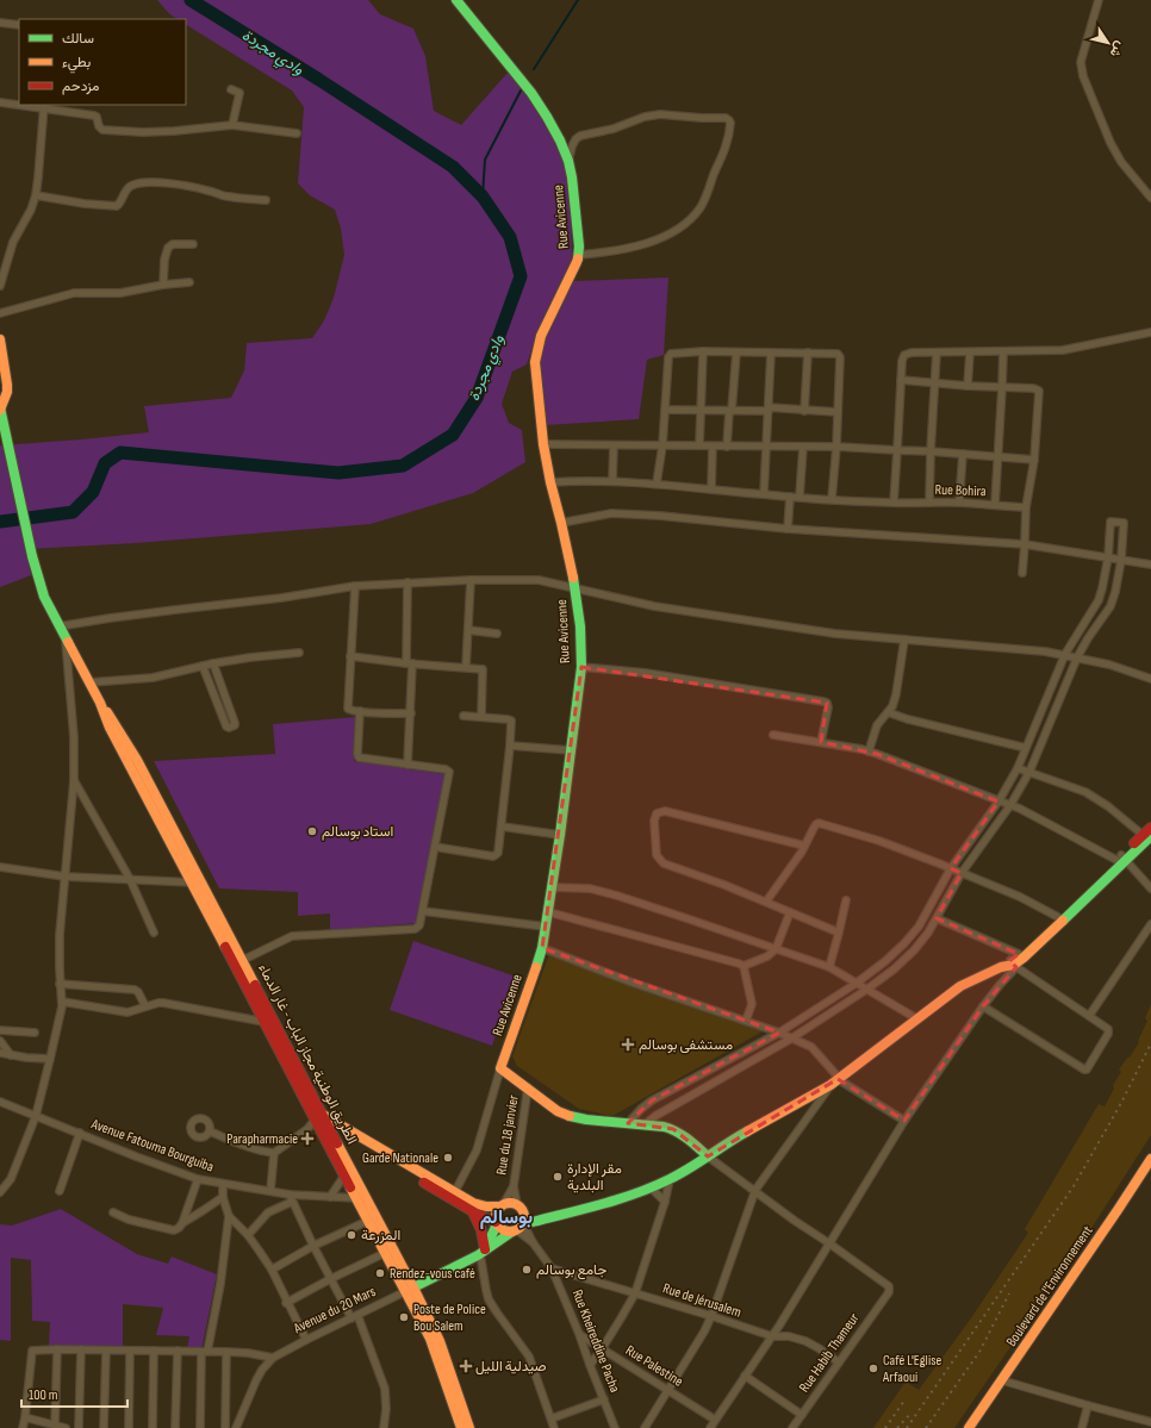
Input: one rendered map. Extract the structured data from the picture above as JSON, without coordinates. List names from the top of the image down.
{
  "streets": {
    "main road": [
      "Rue Avicenne",
      "الطريق الوطنية مجاز الباب - غار الدماء",
      "Boulevard de l'Environnement",
      "Avenue du 20 Mars"
    ],
    "street": [
      "Rue Bohira",
      "Rue du 18 janvier",
      "Avenue Fatouma Bourguiba",
      "Rue de Jérusalem",
      "Rue Kheireddine Pacha",
      "Rue Habib Thameur",
      "Rue Palestine"
    ]
  },
  "crossings": [
    ["Rue Avicenne", "Rue Bohira"],
    ["الطريق الوطنية مجاز الباب - غار الدماء", "Avenue Fatouma Bourguiba"],
    ["الطريق الوطنية مجاز الباب - غار الدماء", "Avenue du 20 Mars"],
    ["Rue de Jérusalem", "Rue Kheireddine Pacha"],
    ["Rue de Jérusalem", "Rue Habib Thameur"],
    ["Avenue du 20 Mars", "Rue Kheireddine Pacha"],
    ["Rue Kheireddine Pacha", "Rue Palestine"]
  ],
  "districts": ["بوسالم"],
  "water": ["وادي مجردة"],
  "places": {
    "other": [
      "استاد بوسالم",
      "Garde Nationale",
      "مقر الإدارة البلدية",
      "المزرعة",
      "جامع بوسالم",
      "Rendez-vous café",
      "Poste de Police Bou Salem",
      "Café L'Eglise Arfaoui"
    ],
    "health": ["مستشفى بوسالم", "Parapharmacie", "صيدلية الليل"]
  },
  "legend": ["سالك", "بطيء", "مزدحم"],
  "scale_bar": "100 m",
  "north": "bottom right"
}
